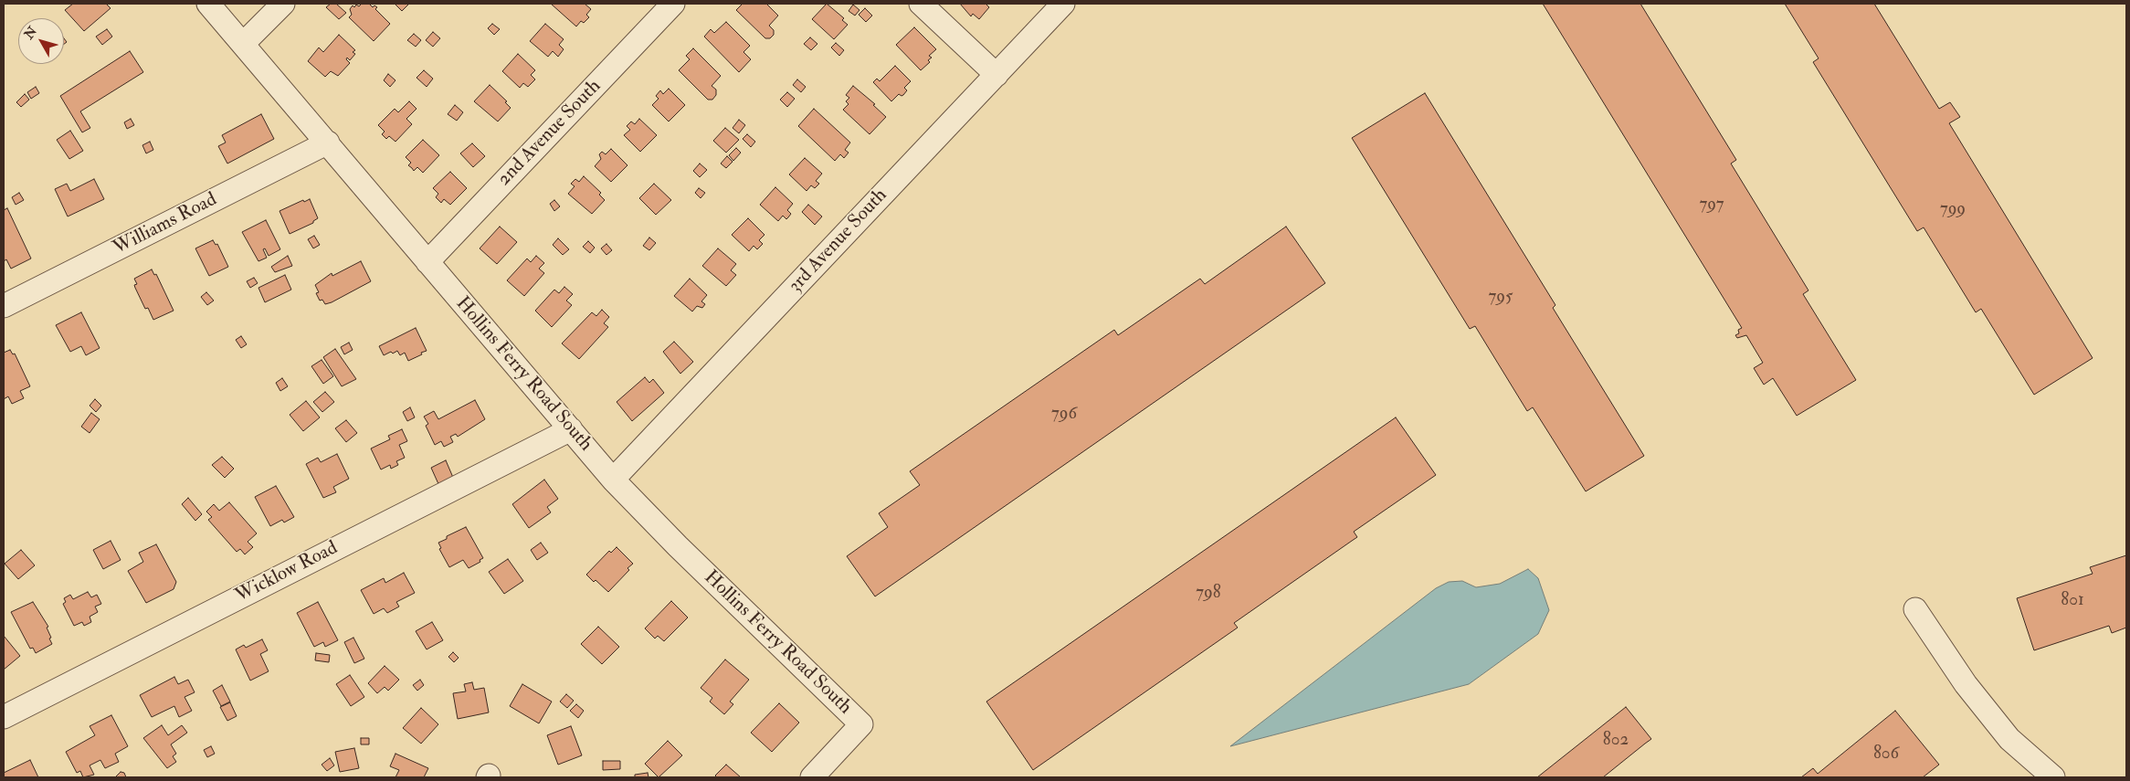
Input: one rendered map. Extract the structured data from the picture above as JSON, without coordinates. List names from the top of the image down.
{
  "streets": {
    "street": [
      "2nd Avenue South",
      "Williams Road",
      "3rd Avenue South",
      "Hollins Ferry Road South",
      "Wicklow Road"
    ]
  },
  "crossings": [
    ["2nd Avenue South", "Hollins Ferry Road South"],
    ["Williams Road", "Hollins Ferry Road South"],
    ["3rd Avenue South", "Hollins Ferry Road South"],
    ["Hollins Ferry Road South", "Wicklow Road"]
  ],
  "house_numbers": [
    "797",
    "799",
    "795",
    "796",
    "798",
    "801",
    "802",
    "806"
  ],
  "north": "top left"
}
